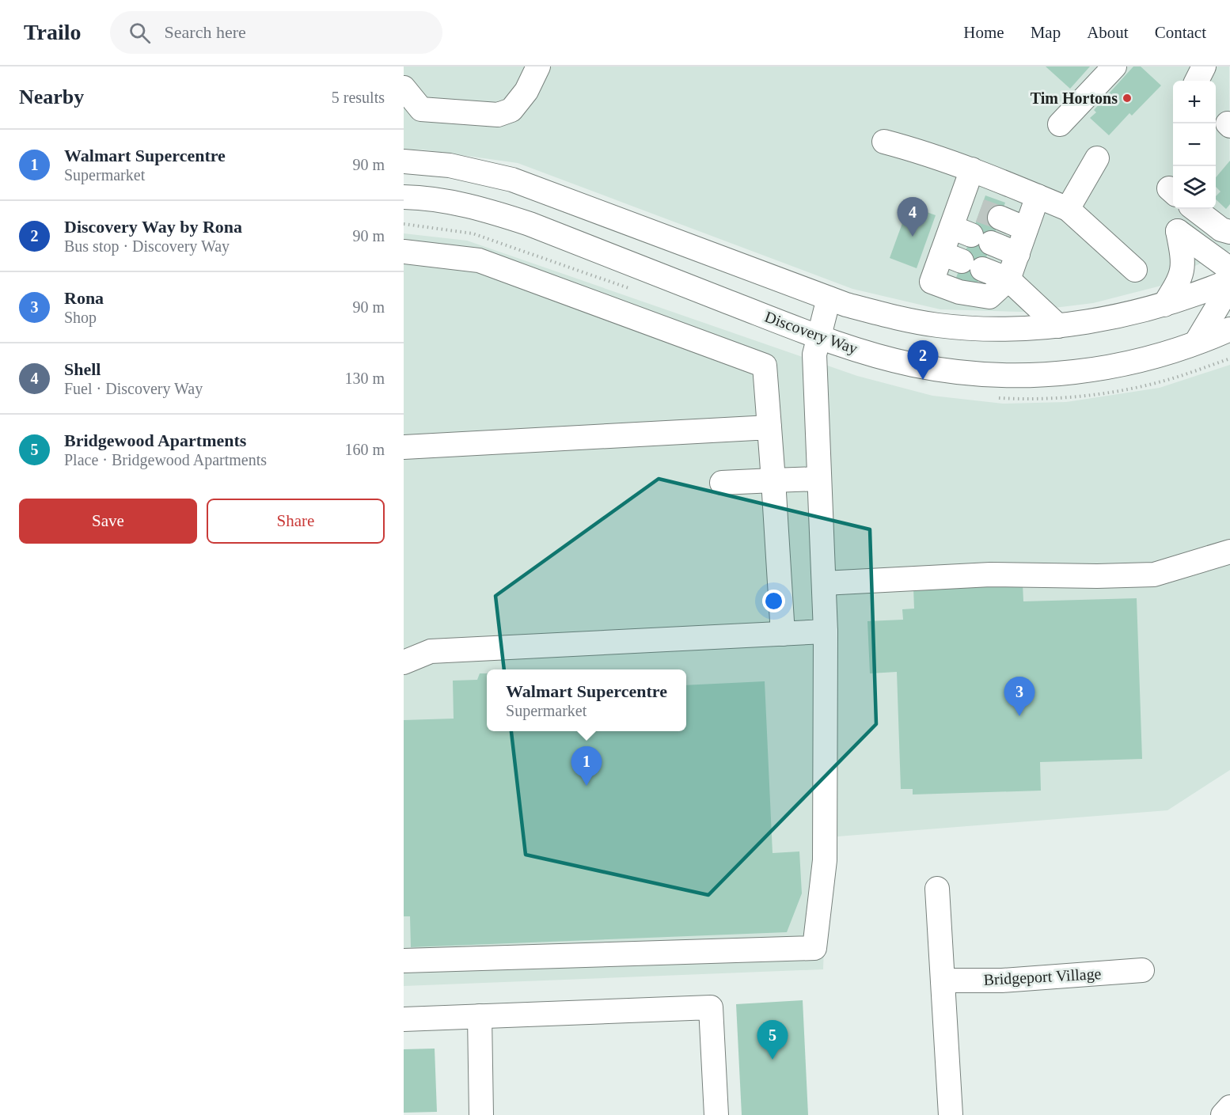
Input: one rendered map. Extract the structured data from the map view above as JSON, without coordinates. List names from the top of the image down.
{
  "streets": {
    "street": ["Discovery Way", "Bridgeport Village"]
  },
  "places": ["Tim Hortons"],
  "page": {
    "header": "Trailo",
    "search": "Search here",
    "nav": [
      "Home",
      "Map",
      "About",
      "Contact"
    ],
    "heading": ["Nearby", "5 results"],
    "map_buttons": ["+", "−"],
    "list": [
      {
        "mark": "1",
        "name": "Walmart Supercentre",
        "note": "Supermarket",
        "value": "90 m"
      },
      {
        "mark": "2",
        "name": "Discovery Way by Rona",
        "note": "Bus stop · Discovery Way",
        "value": "90 m"
      },
      {
        "mark": "3",
        "name": "Rona",
        "note": "Shop",
        "value": "90 m"
      },
      {
        "mark": "4",
        "name": "Shell",
        "note": "Fuel · Discovery Way",
        "value": "130 m"
      },
      {
        "mark": "5",
        "name": "Bridgewood Apartments",
        "note": "Place · Bridgewood Apartments",
        "value": "160 m"
      }
    ],
    "pins": [
      "4",
      "2",
      "3",
      "1",
      "5"
    ],
    "buttons": ["Save", "Share"],
    "popup": ["Walmart Supercentre", "Supermarket"]
  }
}
